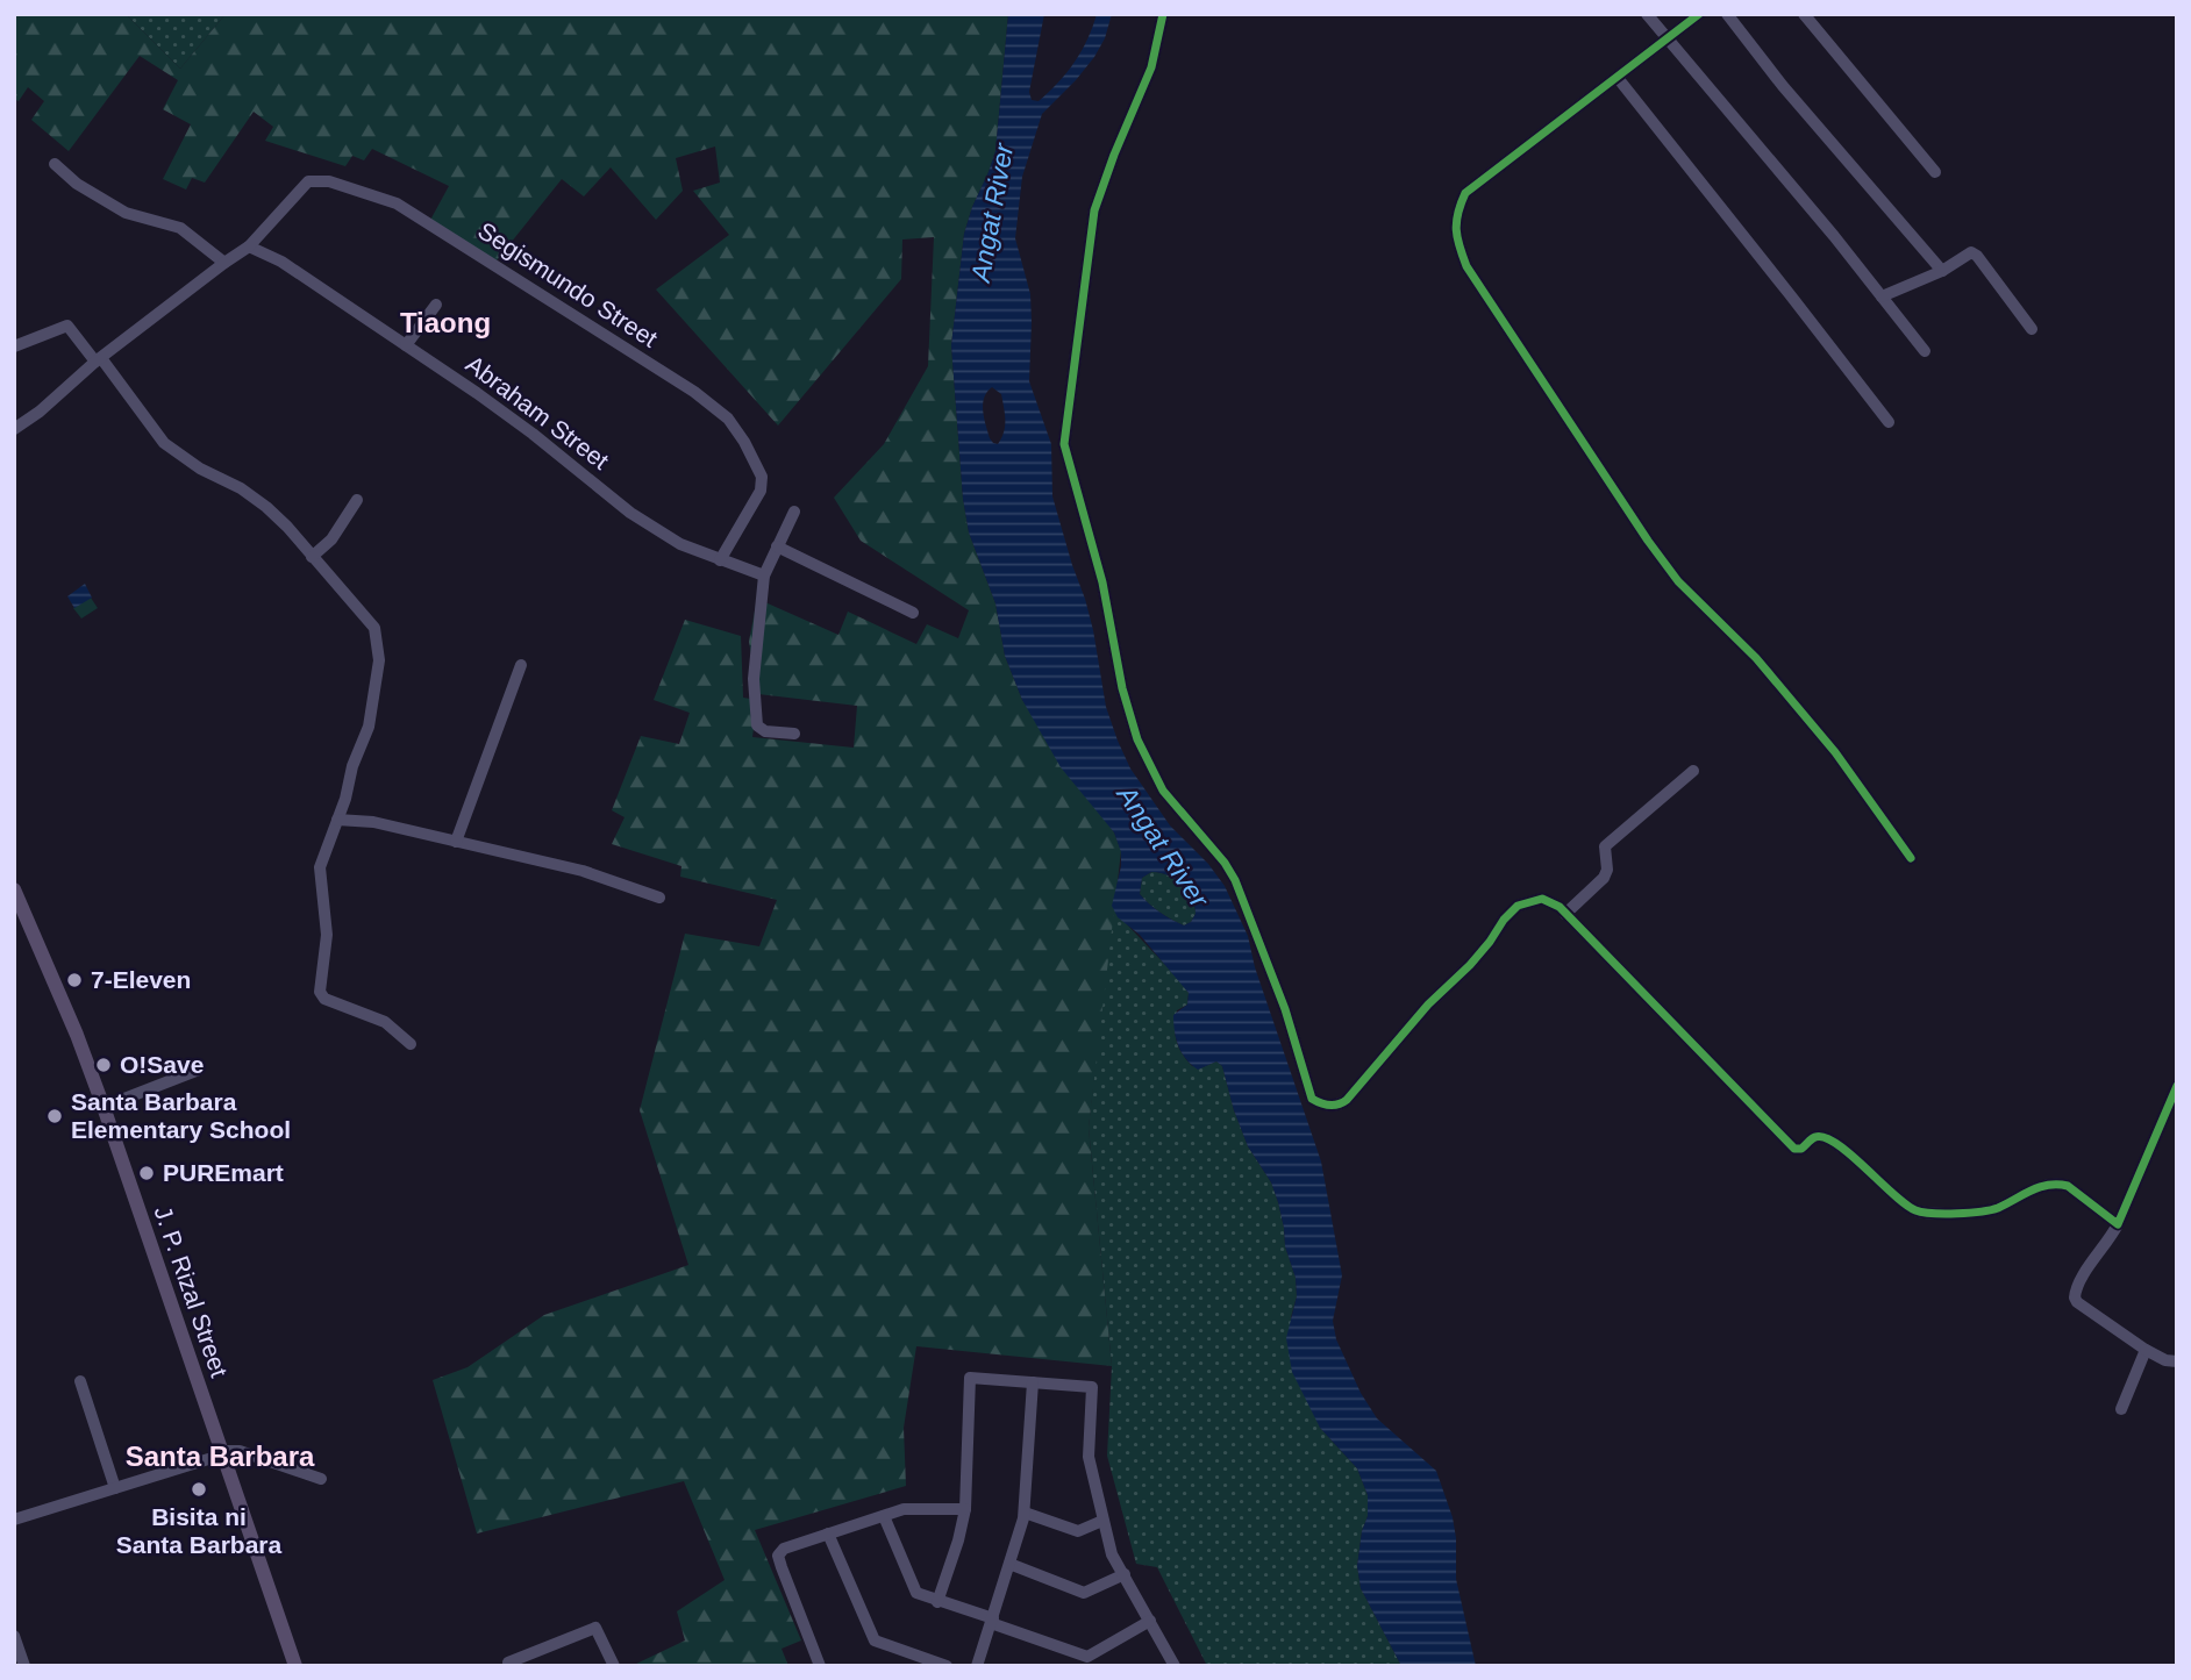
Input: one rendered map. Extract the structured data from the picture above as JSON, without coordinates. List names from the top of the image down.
{
  "streets": {
    "main road": ["J. P. Rizal Street"],
    "street": ["Segismundo Street", "Abraham Street"]
  },
  "crossings": [
    ["Segismundo Street", "Abraham Street"]
  ],
  "districts": ["Tiaong", "Santa Barbara"],
  "water": ["Angat River"],
  "places": [
    "7-Eleven",
    "O!Save",
    "Santa Barbara Elementary School",
    "PUREmart",
    "Bisita ni Santa Barbara"
  ]
}
